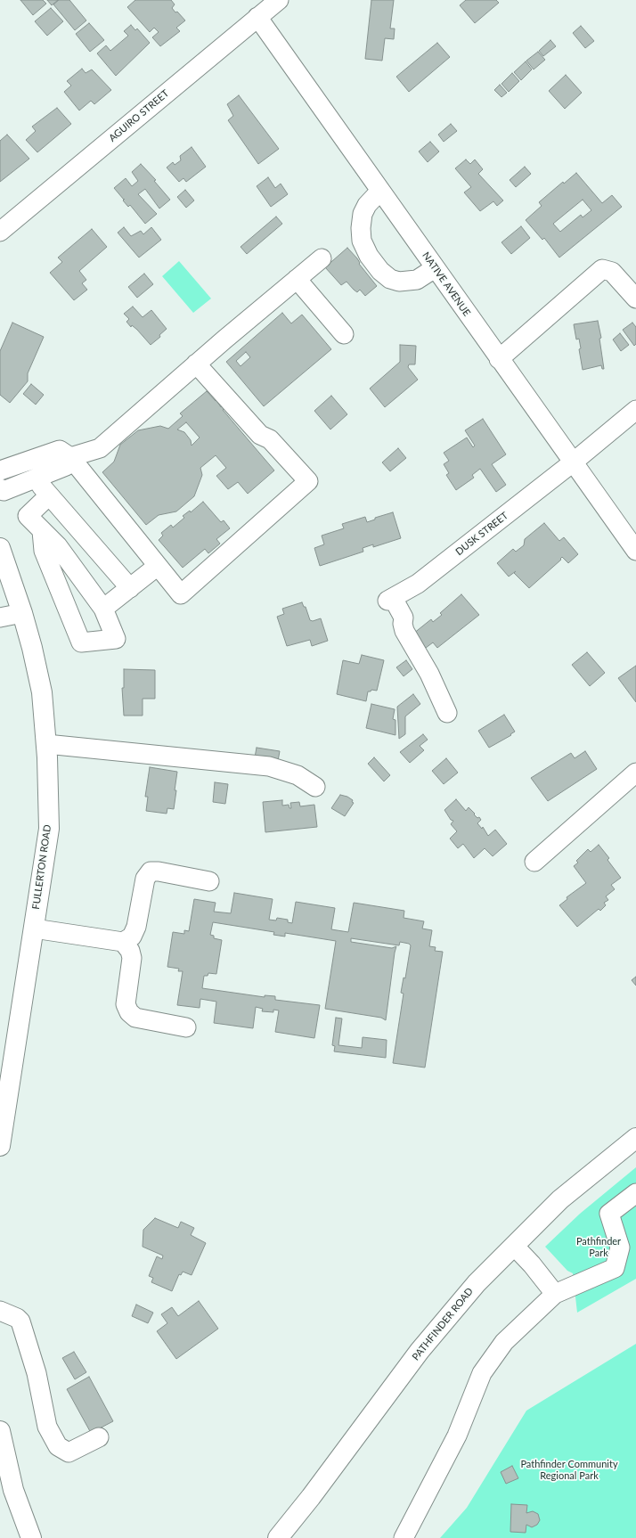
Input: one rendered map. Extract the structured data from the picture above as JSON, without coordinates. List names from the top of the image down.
{
  "streets": {
    "main road": ["FULLERTON ROAD", "PATHFINDER ROAD"],
    "street": ["AGUIRO STREET", "NATIVE AVENUE", "DUSK STREET"]
  },
  "crossings": [
    ["AGUIRO STREET", "NATIVE AVENUE"],
    ["NATIVE AVENUE", "DUSK STREET"]
  ],
  "parks": ["Pathfinder Park", "Pathfinder Community Regional Park"]
}
